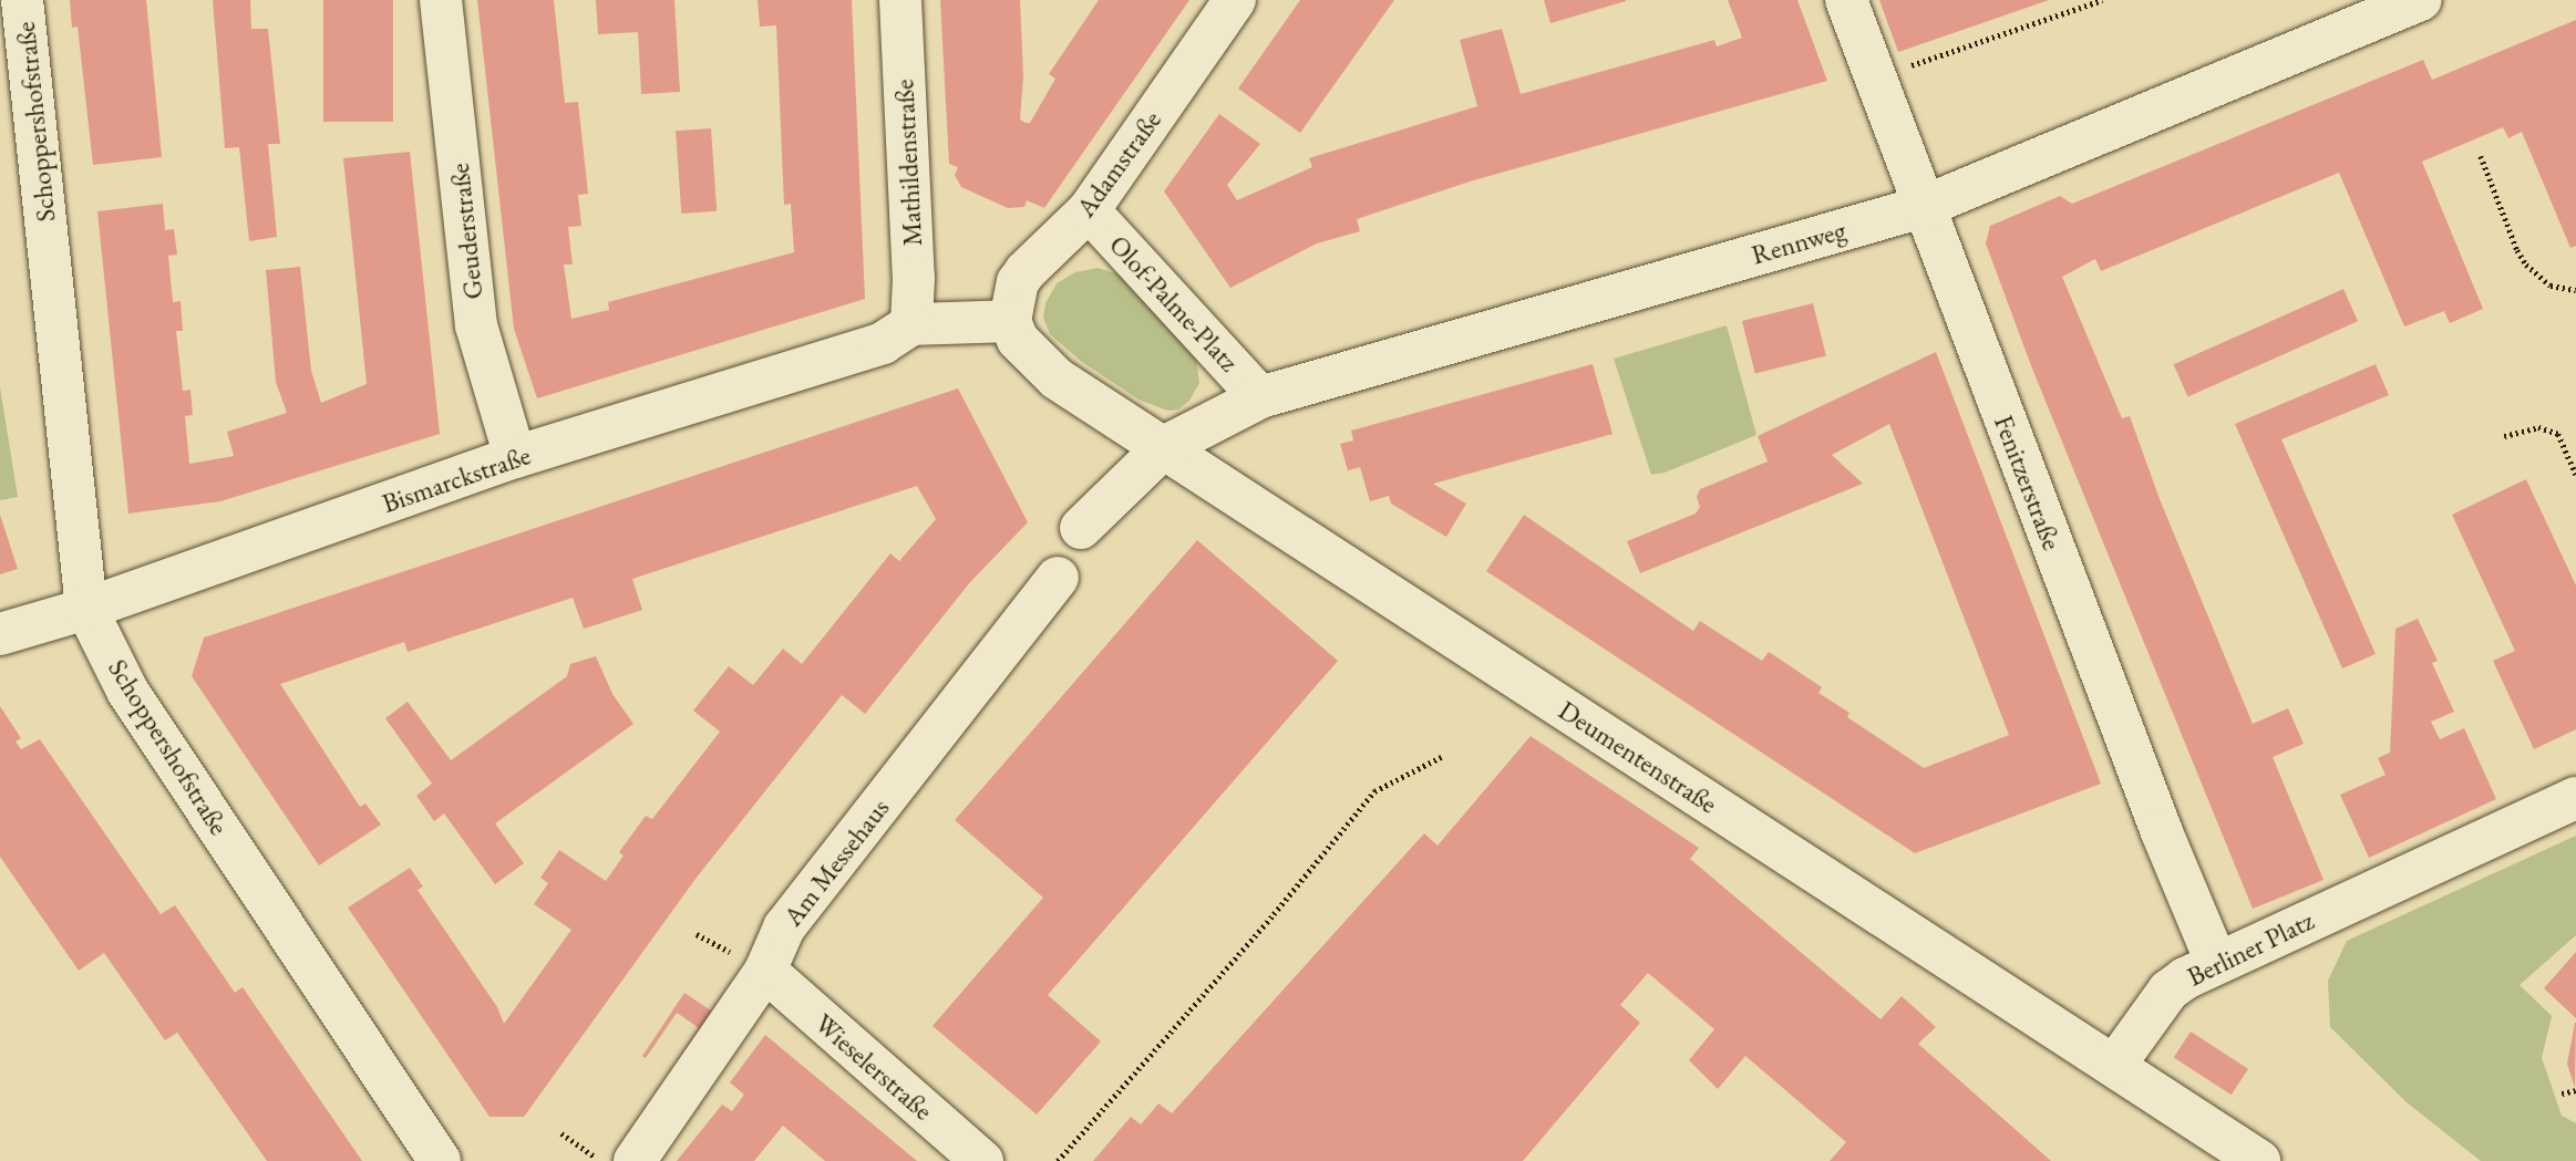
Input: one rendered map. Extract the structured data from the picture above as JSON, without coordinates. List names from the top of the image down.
{
  "streets": {
    "street": [
      "Schoppershofstraße",
      "Mathildenstraße",
      "Adamstraße",
      "Geuderstraße",
      "Rennweg",
      "Olof-Palme-Platz",
      "Bismarckstraße",
      "Fenitzerstraße",
      "Deumentenstraße",
      "Am Messehaus",
      "Berliner Platz",
      "Wieselerstraße"
    ]
  },
  "crossings": [
    ["Schoppershofstraße", "Bismarckstraße"],
    ["Mathildenstraße", "Bismarckstraße"],
    ["Adamstraße", "Olof-Palme-Platz"],
    ["Geuderstraße", "Bismarckstraße"],
    ["Rennweg", "Olof-Palme-Platz"],
    ["Rennweg", "Fenitzerstraße"],
    ["Rennweg", "Deumentenstraße"],
    ["Fenitzerstraße", "Berliner Platz"],
    ["Deumentenstraße", "Berliner Platz"],
    ["Am Messehaus", "Wieselerstraße"]
  ]
}
